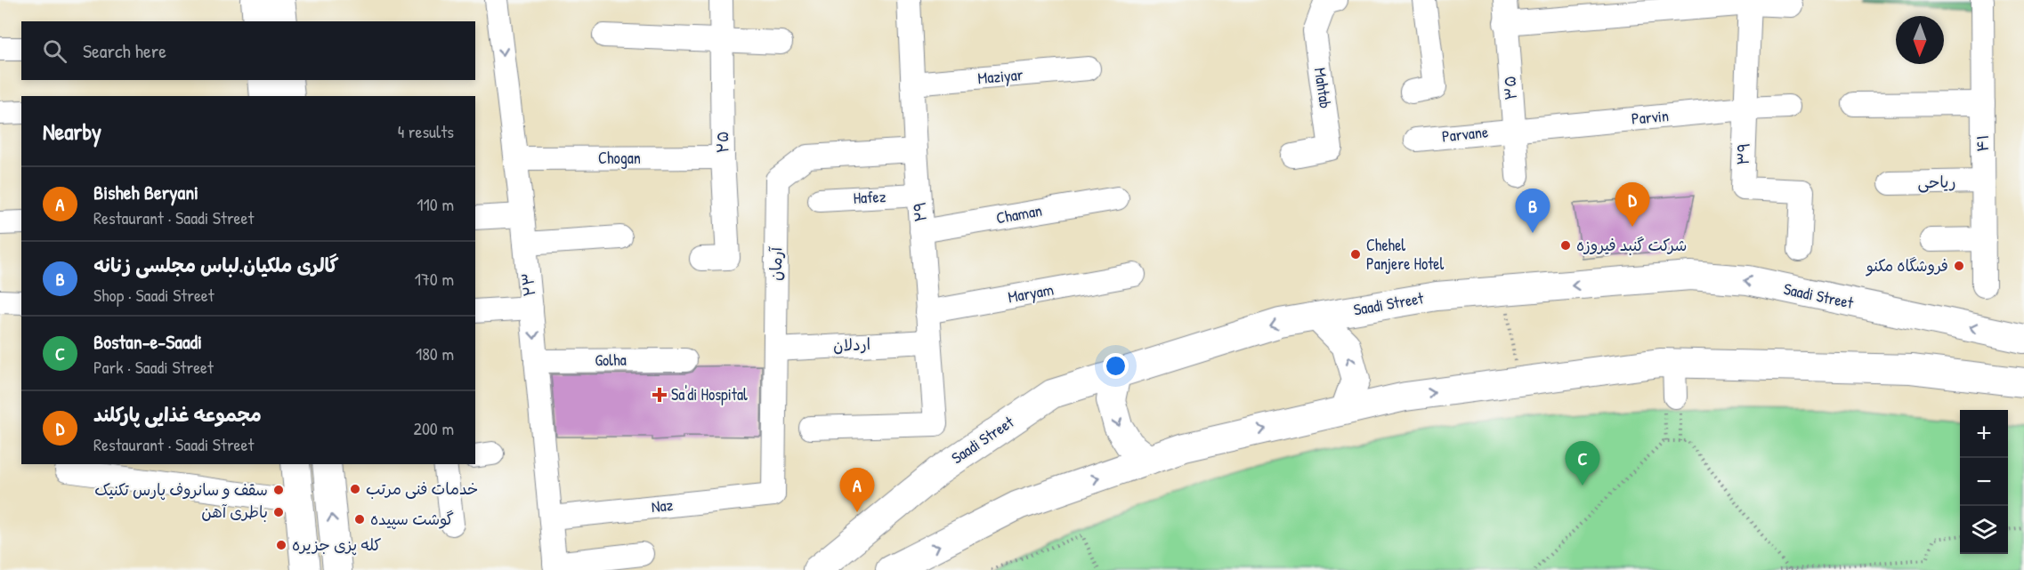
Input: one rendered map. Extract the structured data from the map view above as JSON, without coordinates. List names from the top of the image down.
{
  "streets": {
    "main road": ["Saadi Street"],
    "street": [
      "Maziyar",
      "Mahtab",
      "۳۵",
      "Parvin",
      "Parvane",
      "۲۵",
      "۴۱",
      "۳۹",
      "Chogan",
      "ریاحی",
      "Hafez",
      "۲۹",
      "Chaman",
      "آرمان",
      "۲۳",
      "Maryam",
      "اردلان",
      "Golha",
      "Naz"
    ]
  },
  "crossings": [
    ["Maziyar", "۲۹"],
    ["۳۵", "Parvin"],
    ["۳۵", "Parvane"],
    ["Parvin", "Parvane"],
    ["Parvin", "۳۹"],
    ["۲۵", "Chogan"],
    ["۴۱", "ریاحی"],
    ["Chogan", "۲۳"],
    ["Hafez", "۲۹"],
    ["۲۹", "Chaman"],
    ["۲۹", "آرمان"],
    ["۲۹", "Maryam"],
    ["۲۹", "اردلان"],
    ["آرمان", "اردلان"],
    ["آرمان", "Naz"],
    ["۲۳", "Golha"],
    ["۲۳", "Naz"]
  ],
  "one_way": ["۲۳"],
  "places": {
    "other": [
      "شرکت گنبد فیروزه",
      "Chehel Panjere Hotel",
      "فروشگاه مکنو",
      "خدمات فنی مرتب",
      "سقف و سانروف پارس تکنیک",
      "باطری آهن",
      "گوشت سپیده",
      "کله پزی جزیره"
    ],
    "health": ["Sa'di Hospital"]
  },
  "north": "bottom",
  "page": {
    "search": "Search here",
    "heading": ["Nearby", "4 results"],
    "list": [
      {
        "mark": "A",
        "name": "Bisheh Beryani",
        "note": "Restaurant · Saadi Street",
        "value": "110 m"
      },
      {
        "mark": "B",
        "name": "گالری ملکیان.لباس مجلسی زنانه",
        "note": "Shop · Saadi Street",
        "value": "170 m"
      },
      {
        "mark": "C",
        "name": "Bostan-e-Saadi",
        "note": "Park · Saadi Street",
        "value": "180 m"
      },
      {
        "mark": "D",
        "name": "مجموعه غذایی پارکلند",
        "note": "Restaurant · Saadi Street",
        "value": "200 m"
      }
    ],
    "pins": [
      "D",
      "B",
      "C",
      "A"
    ],
    "map_buttons": ["+", "−"]
  }
}
